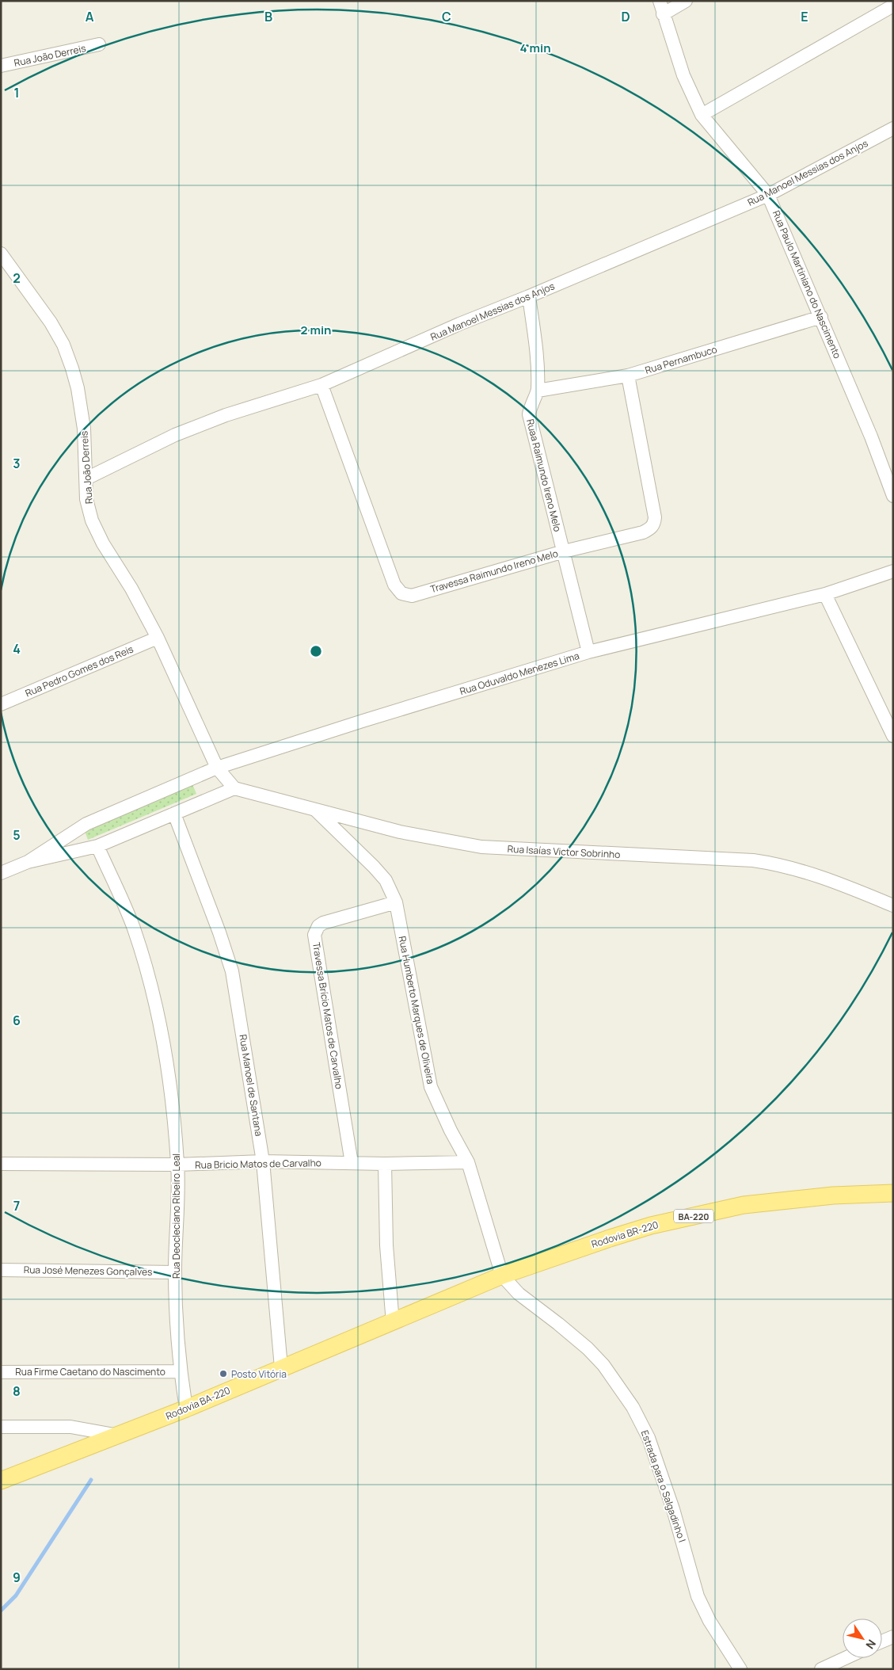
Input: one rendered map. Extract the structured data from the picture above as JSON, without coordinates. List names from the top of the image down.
{
  "streets": {
    "main road": ["BA-220", "Rodovia BR-220", "Rodovia BA-220"],
    "street": [
      "Rua João Derreis",
      "Rua Manoel Messias dos Anjos",
      "Rua Paulo Martiniano do Nascimento",
      "Rua Pernambuco",
      "Ruaa Raimundo Ireno Melo",
      "Travessa Raimundo Ireno Melo",
      "Rua Pedro Gomes dos Reis",
      "Rua Oduvaldo Menezes Lima",
      "Rua Isaías Victor Sobrinho",
      "Rua Humberto Marques de Oliveira",
      "Travessa Brício Matos de Carvalho",
      "Rua Manoel de Santana",
      "Rua Bricio Matos de Carvalho",
      "Rua Deocleciano Ribeiro Leal",
      "Rua José Menezes Gonçalves",
      "Rua Firme Caetano do Nascimento",
      "Estrada para o Salgadinho I"
    ]
  },
  "crossings": [
    ["Rua João Derreis", "Rua Manoel Messias dos Anjos"],
    ["Rua João Derreis", "Rua Pedro Gomes dos Reis"],
    ["Rua João Derreis", "Rua Oduvaldo Menezes Lima"],
    ["Rua João Derreis", "Rua Isaías Victor Sobrinho"],
    ["Rua Manoel Messias dos Anjos", "Rua Paulo Martiniano do Nascimento"],
    ["Rua Manoel Messias dos Anjos", "Ruaa Raimundo Ireno Melo"],
    ["Rua Manoel Messias dos Anjos", "Travessa Raimundo Ireno Melo"],
    ["Rua Paulo Martiniano do Nascimento", "Rua Pernambuco"],
    ["Rua Pernambuco", "Ruaa Raimundo Ireno Melo"],
    ["Rua Pernambuco", "Travessa Raimundo Ireno Melo"],
    ["Ruaa Raimundo Ireno Melo", "Travessa Raimundo Ireno Melo"],
    ["Ruaa Raimundo Ireno Melo", "Rua Oduvaldo Menezes Lima"],
    ["Rua Isaías Victor Sobrinho", "Rua Humberto Marques de Oliveira"],
    ["Rua Humberto Marques de Oliveira", "Travessa Brício Matos de Carvalho"],
    ["Rua Humberto Marques de Oliveira", "Rua Bricio Matos de Carvalho"],
    ["Rua Humberto Marques de Oliveira", "Rodovia BR-220"],
    ["Rua Humberto Marques de Oliveira", "Rodovia BA-220"],
    ["Rua Humberto Marques de Oliveira", "Estrada para o Salgadinho I"],
    ["Travessa Brício Matos de Carvalho", "Rua Bricio Matos de Carvalho"],
    ["Rua Manoel de Santana", "Rua Bricio Matos de Carvalho"],
    ["Rua Manoel de Santana", "Rodovia BA-220"],
    ["Rua Bricio Matos de Carvalho", "Rua Deocleciano Ribeiro Leal"],
    ["Rua Deocleciano Ribeiro Leal", "Rua José Menezes Gonçalves"],
    ["Rua Deocleciano Ribeiro Leal", "Rua Firme Caetano do Nascimento"],
    ["Rua Deocleciano Ribeiro Leal", "Rodovia BA-220"],
    ["Rodovia BR-220", "Rodovia BA-220"],
    ["Rodovia BR-220", "Estrada para o Salgadinho I"],
    ["Rodovia BA-220", "Estrada para o Salgadinho I"]
  ],
  "places": ["Posto Vitória"],
  "north": "bottom right",
  "grid": {
    "columns": [
      "A",
      "B",
      "C",
      "D",
      "E"
    ],
    "rows": [
      "1",
      "2",
      "3",
      "4",
      "5",
      "6",
      "7",
      "8",
      "9"
    ]
  },
  "rings": ["4 min", "2 min"]
}
